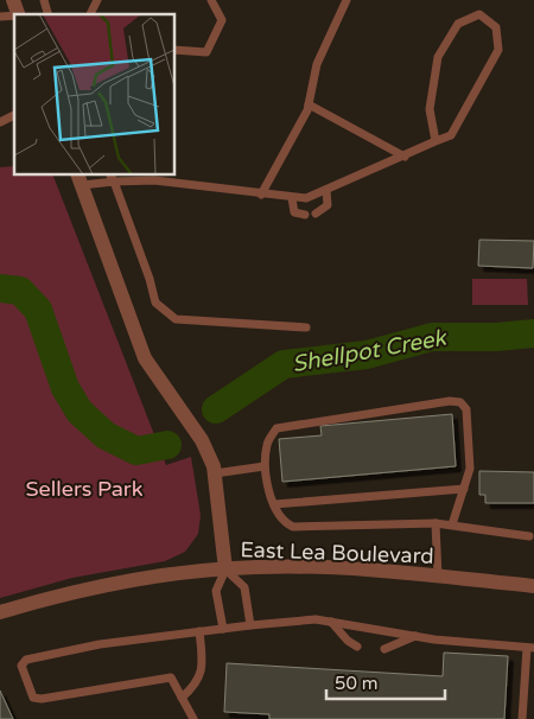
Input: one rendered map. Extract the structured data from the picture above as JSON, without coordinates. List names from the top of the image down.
{
  "streets": {
    "street": ["East Lea Boulevard"]
  },
  "water": ["Shellpot Creek"],
  "parks": ["Sellers Park"],
  "scale_bar": "50 m"
}
